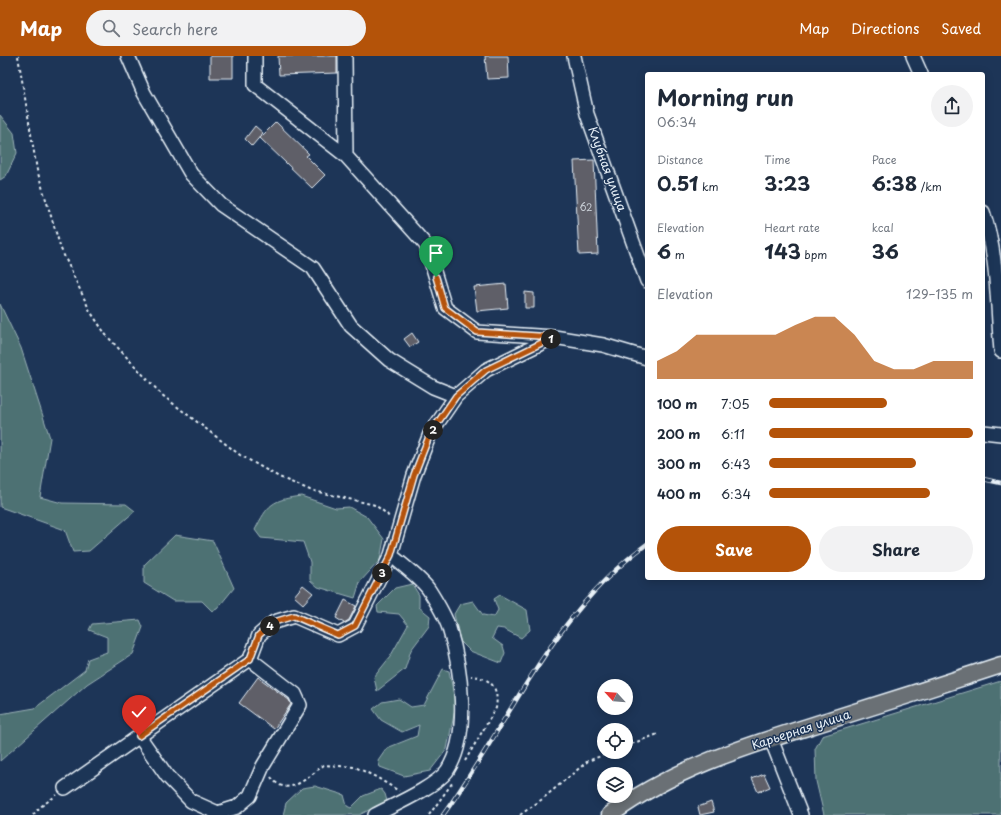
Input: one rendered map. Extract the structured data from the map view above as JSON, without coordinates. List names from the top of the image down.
{
  "streets": {
    "main road": ["Карьерная улица"],
    "street": ["Клубная улица"]
  },
  "house_numbers": ["62"],
  "north": "top left",
  "page": {
    "header": "Map",
    "search": "Search here",
    "nav": ["Map", "Directions", "Saved"],
    "heading": ["Morning run", "06:34"],
    "stats": [
      ["Distance", "0.51 km"],
      ["Time", "3:23"],
      ["Pace", "6:38 /km"],
      ["Elevation", "6 m"],
      ["Heart rate", "143 bpm"],
      ["kcal", "36"]
    ],
    "chart": ["Elevation", "129–135 m"],
    "pins": [
      "1",
      "2",
      "3",
      "4"
    ],
    "list": [
      {
        "name": "100 m",
        "note": "7:05"
      },
      {
        "name": "200 m",
        "note": "6:11"
      },
      {
        "name": "300 m",
        "note": "6:43"
      },
      {
        "name": "400 m",
        "note": "6:34"
      }
    ],
    "buttons": ["Save", "Share"]
  }
}
